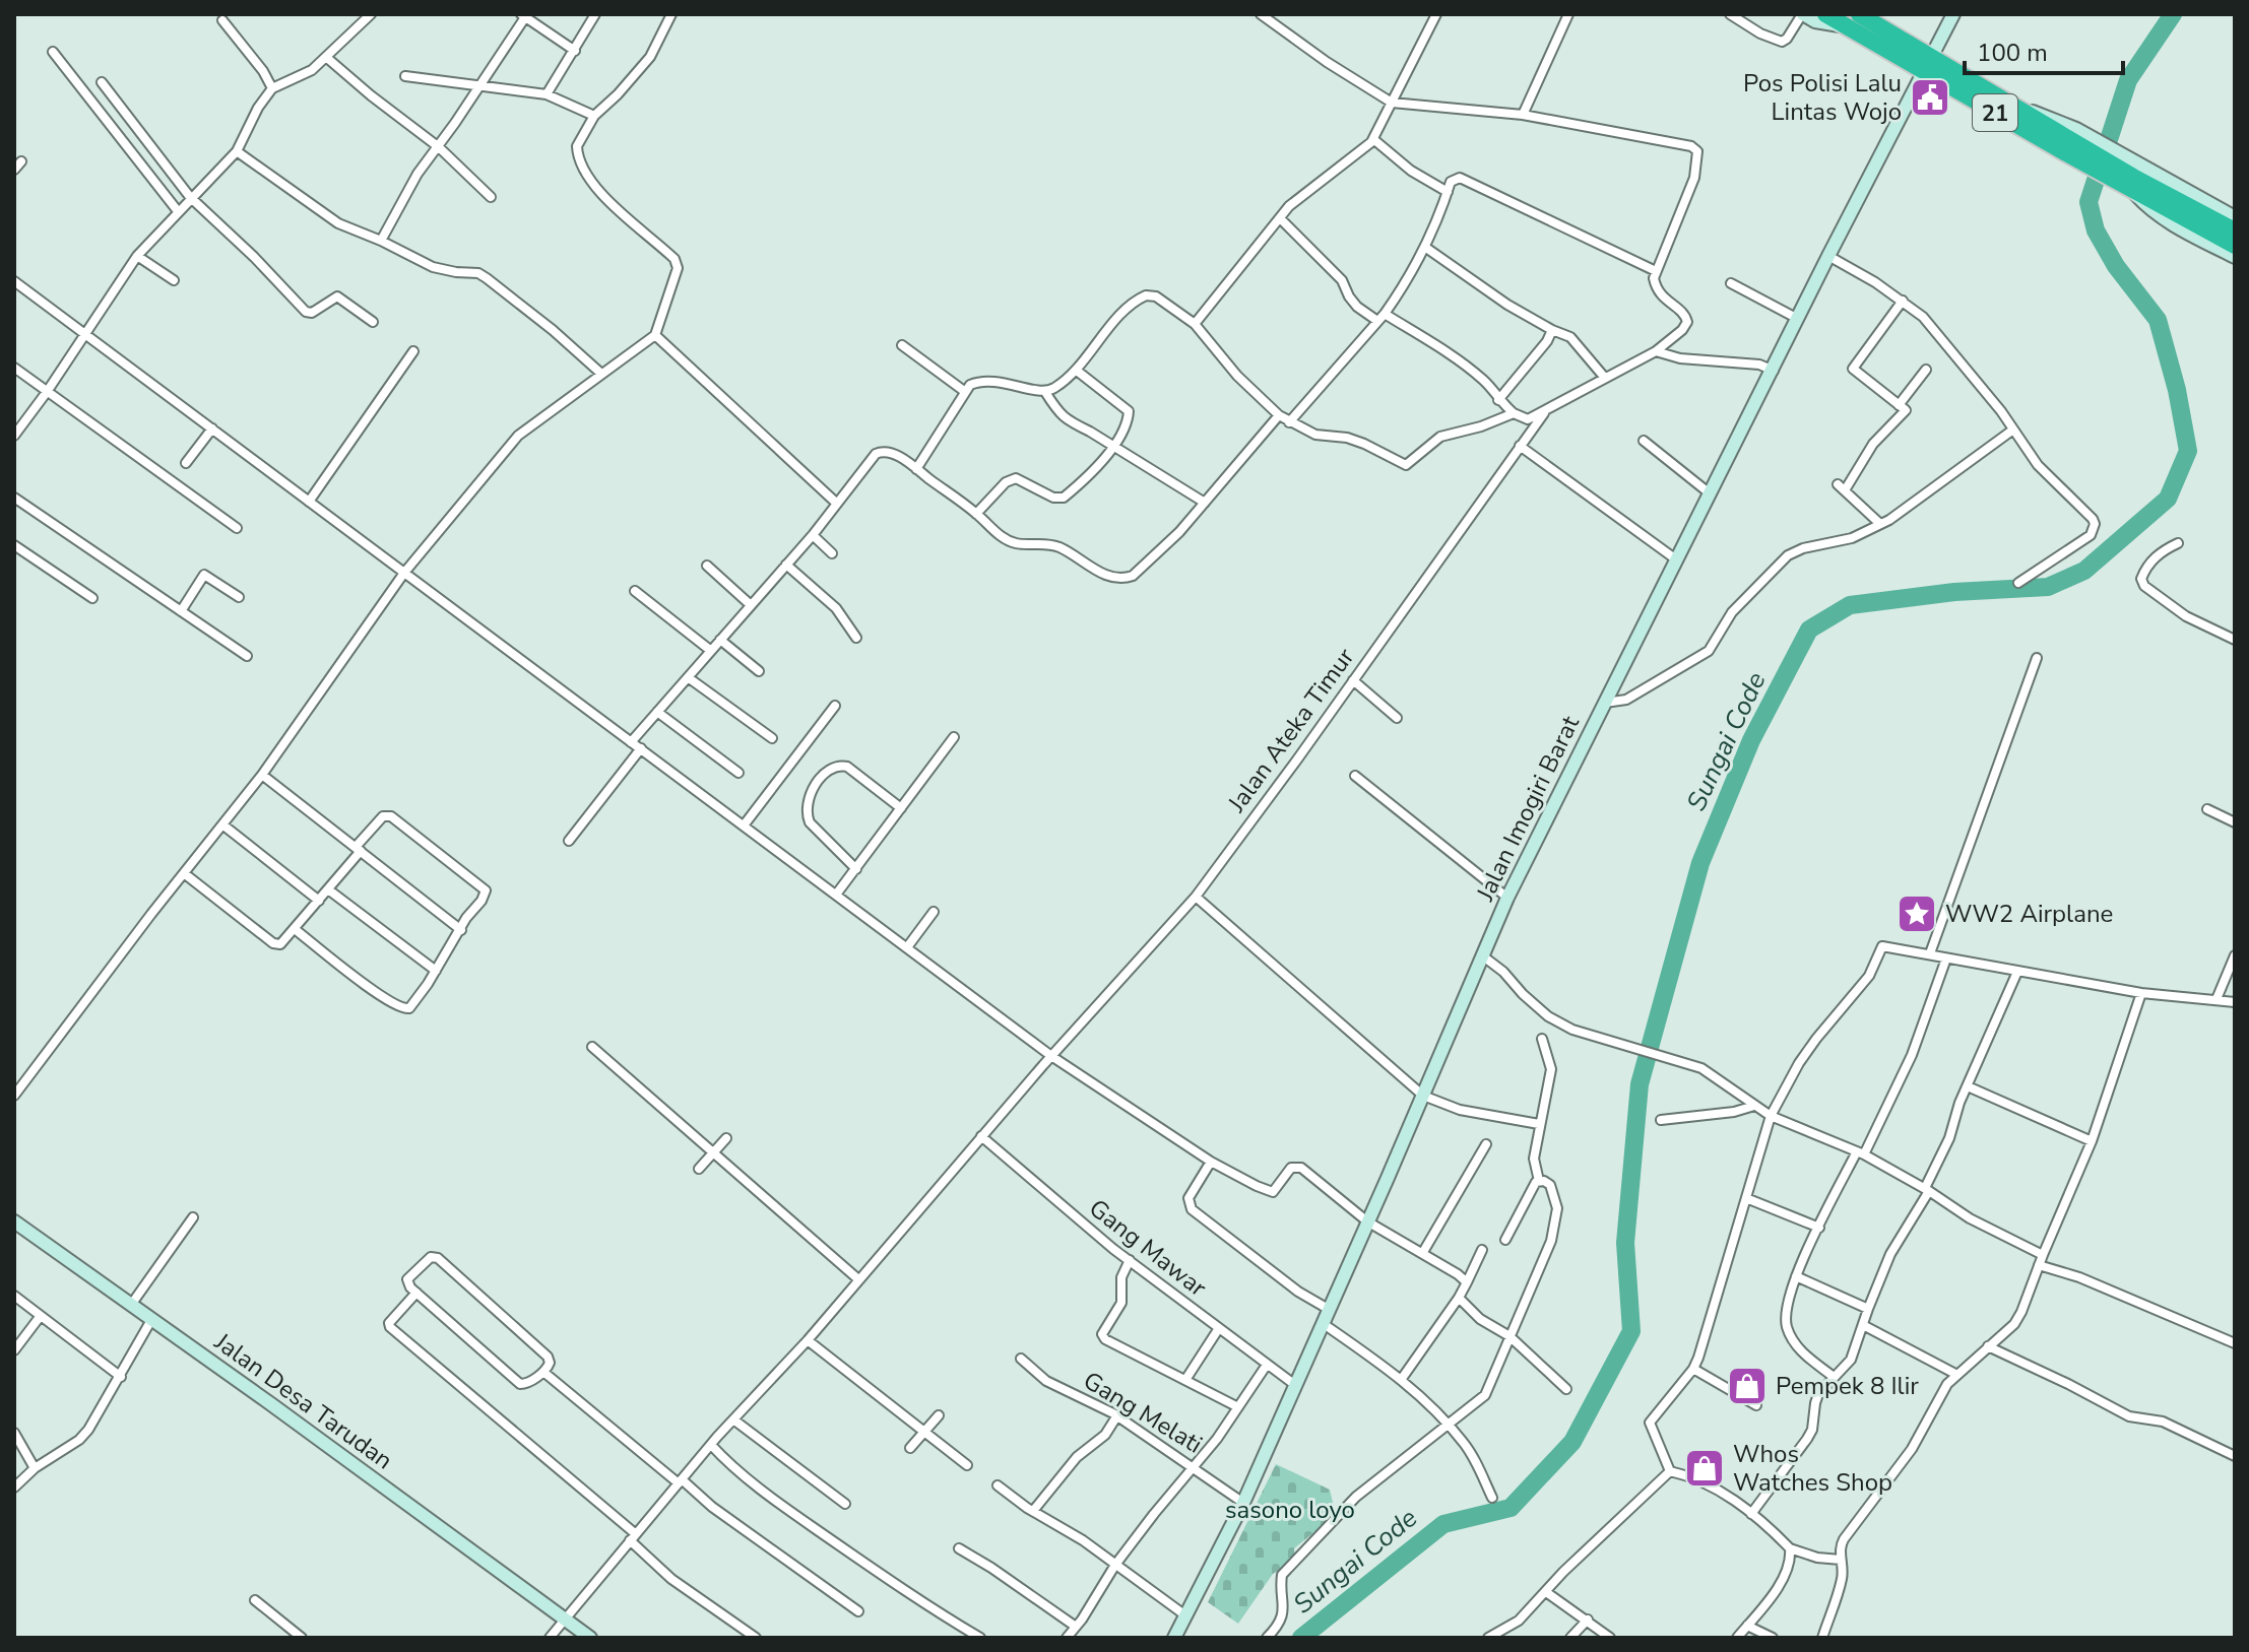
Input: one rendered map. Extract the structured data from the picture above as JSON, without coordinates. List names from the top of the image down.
{
  "streets": {
    "highway": ["21"],
    "main road": ["Jalan Imogiri Barat", "Jalan Desa Tarudan"],
    "street": ["Jalan Ateka Timur", "Gang Mawar", "Gang Melati"]
  },
  "crossings": [
    ["21", "Jalan Imogiri Barat"],
    ["Jalan Ateka Timur", "Gang Mawar"],
    ["Jalan Ateka Timur", "Jalan Desa Tarudan"],
    ["Jalan Imogiri Barat", "Gang Mawar"],
    ["Jalan Imogiri Barat", "Gang Melati"]
  ],
  "water": ["Sungai Code"],
  "parks": ["sasono loyo"],
  "places": {
    "public building": ["Pos Polisi Lalu Lintas Wojo"],
    "place": ["WW2 Airplane"],
    "shop": ["Pempek 8 Ilir", "Whos Watches Shop"]
  },
  "scale_bar": "100 m"
}
